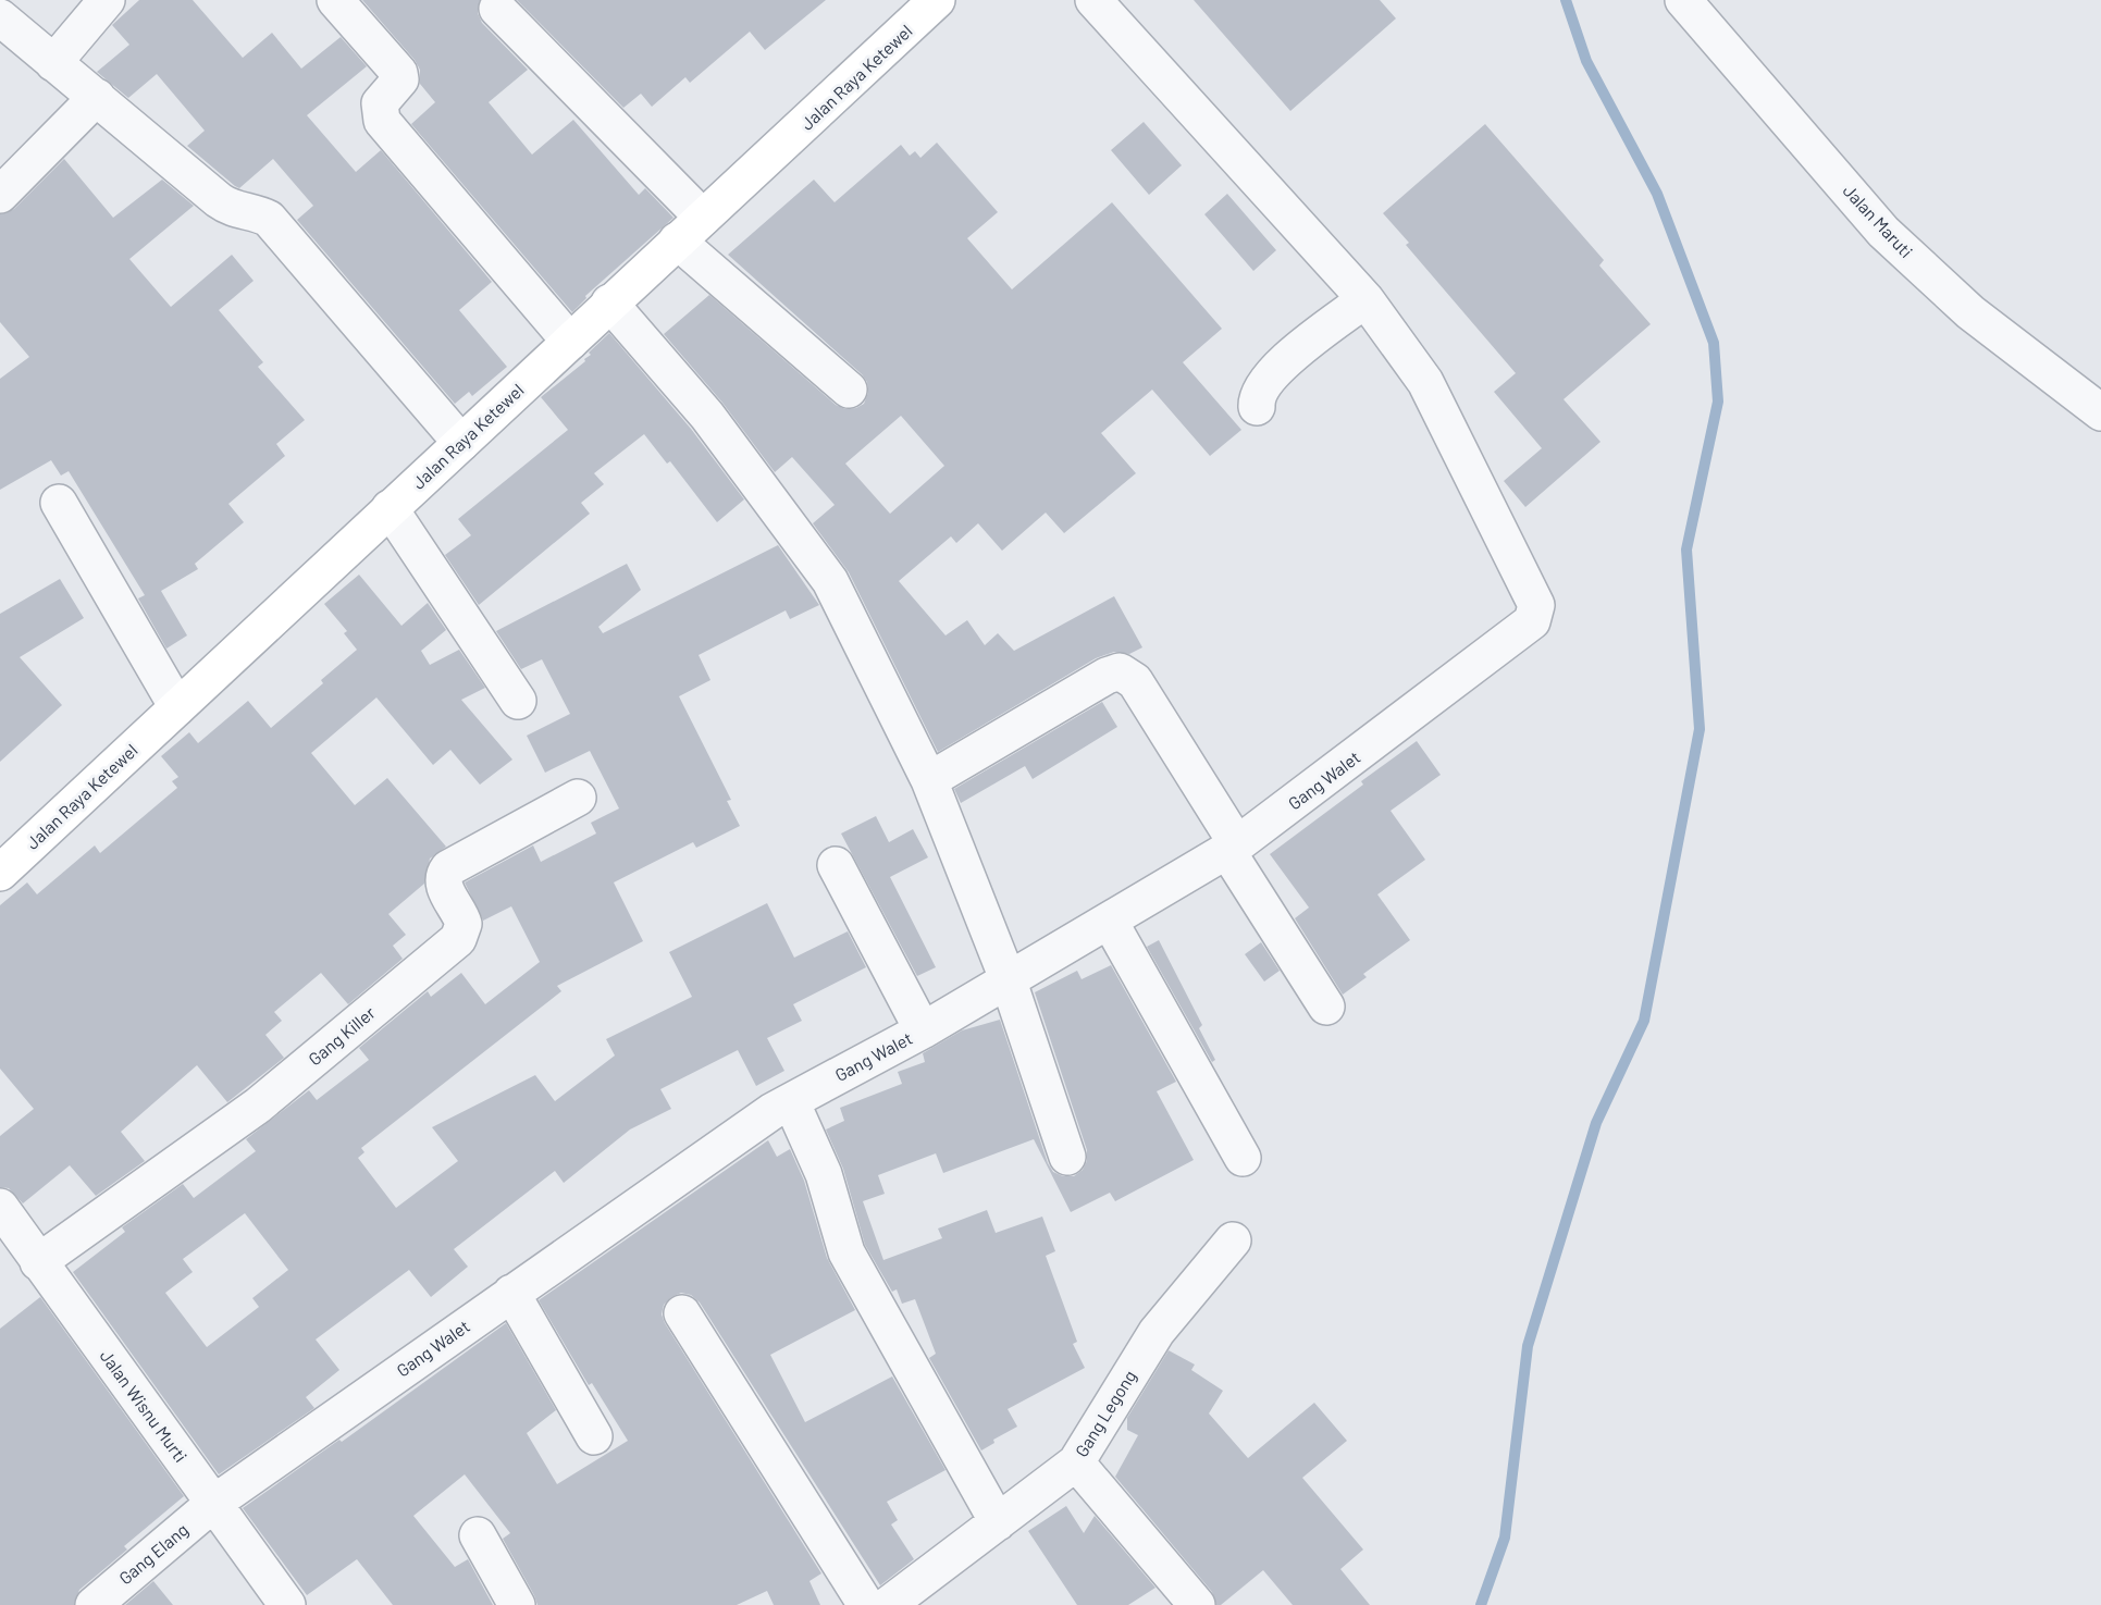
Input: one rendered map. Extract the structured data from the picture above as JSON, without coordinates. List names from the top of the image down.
{
  "streets": {
    "main road": ["Jalan Raya Ketewel"],
    "street": [
      "Jalan Maruti",
      "Gang Walet",
      "Gang Killer",
      "Jalan Wisnu Murti",
      "Gang Legong",
      "Gang Elang"
    ]
  },
  "crossings": [
    ["Gang Walet", "Jalan Wisnu Murti"],
    ["Gang Walet", "Gang Elang"],
    ["Gang Killer", "Jalan Wisnu Murti"],
    ["Jalan Wisnu Murti", "Gang Elang"]
  ]
}
